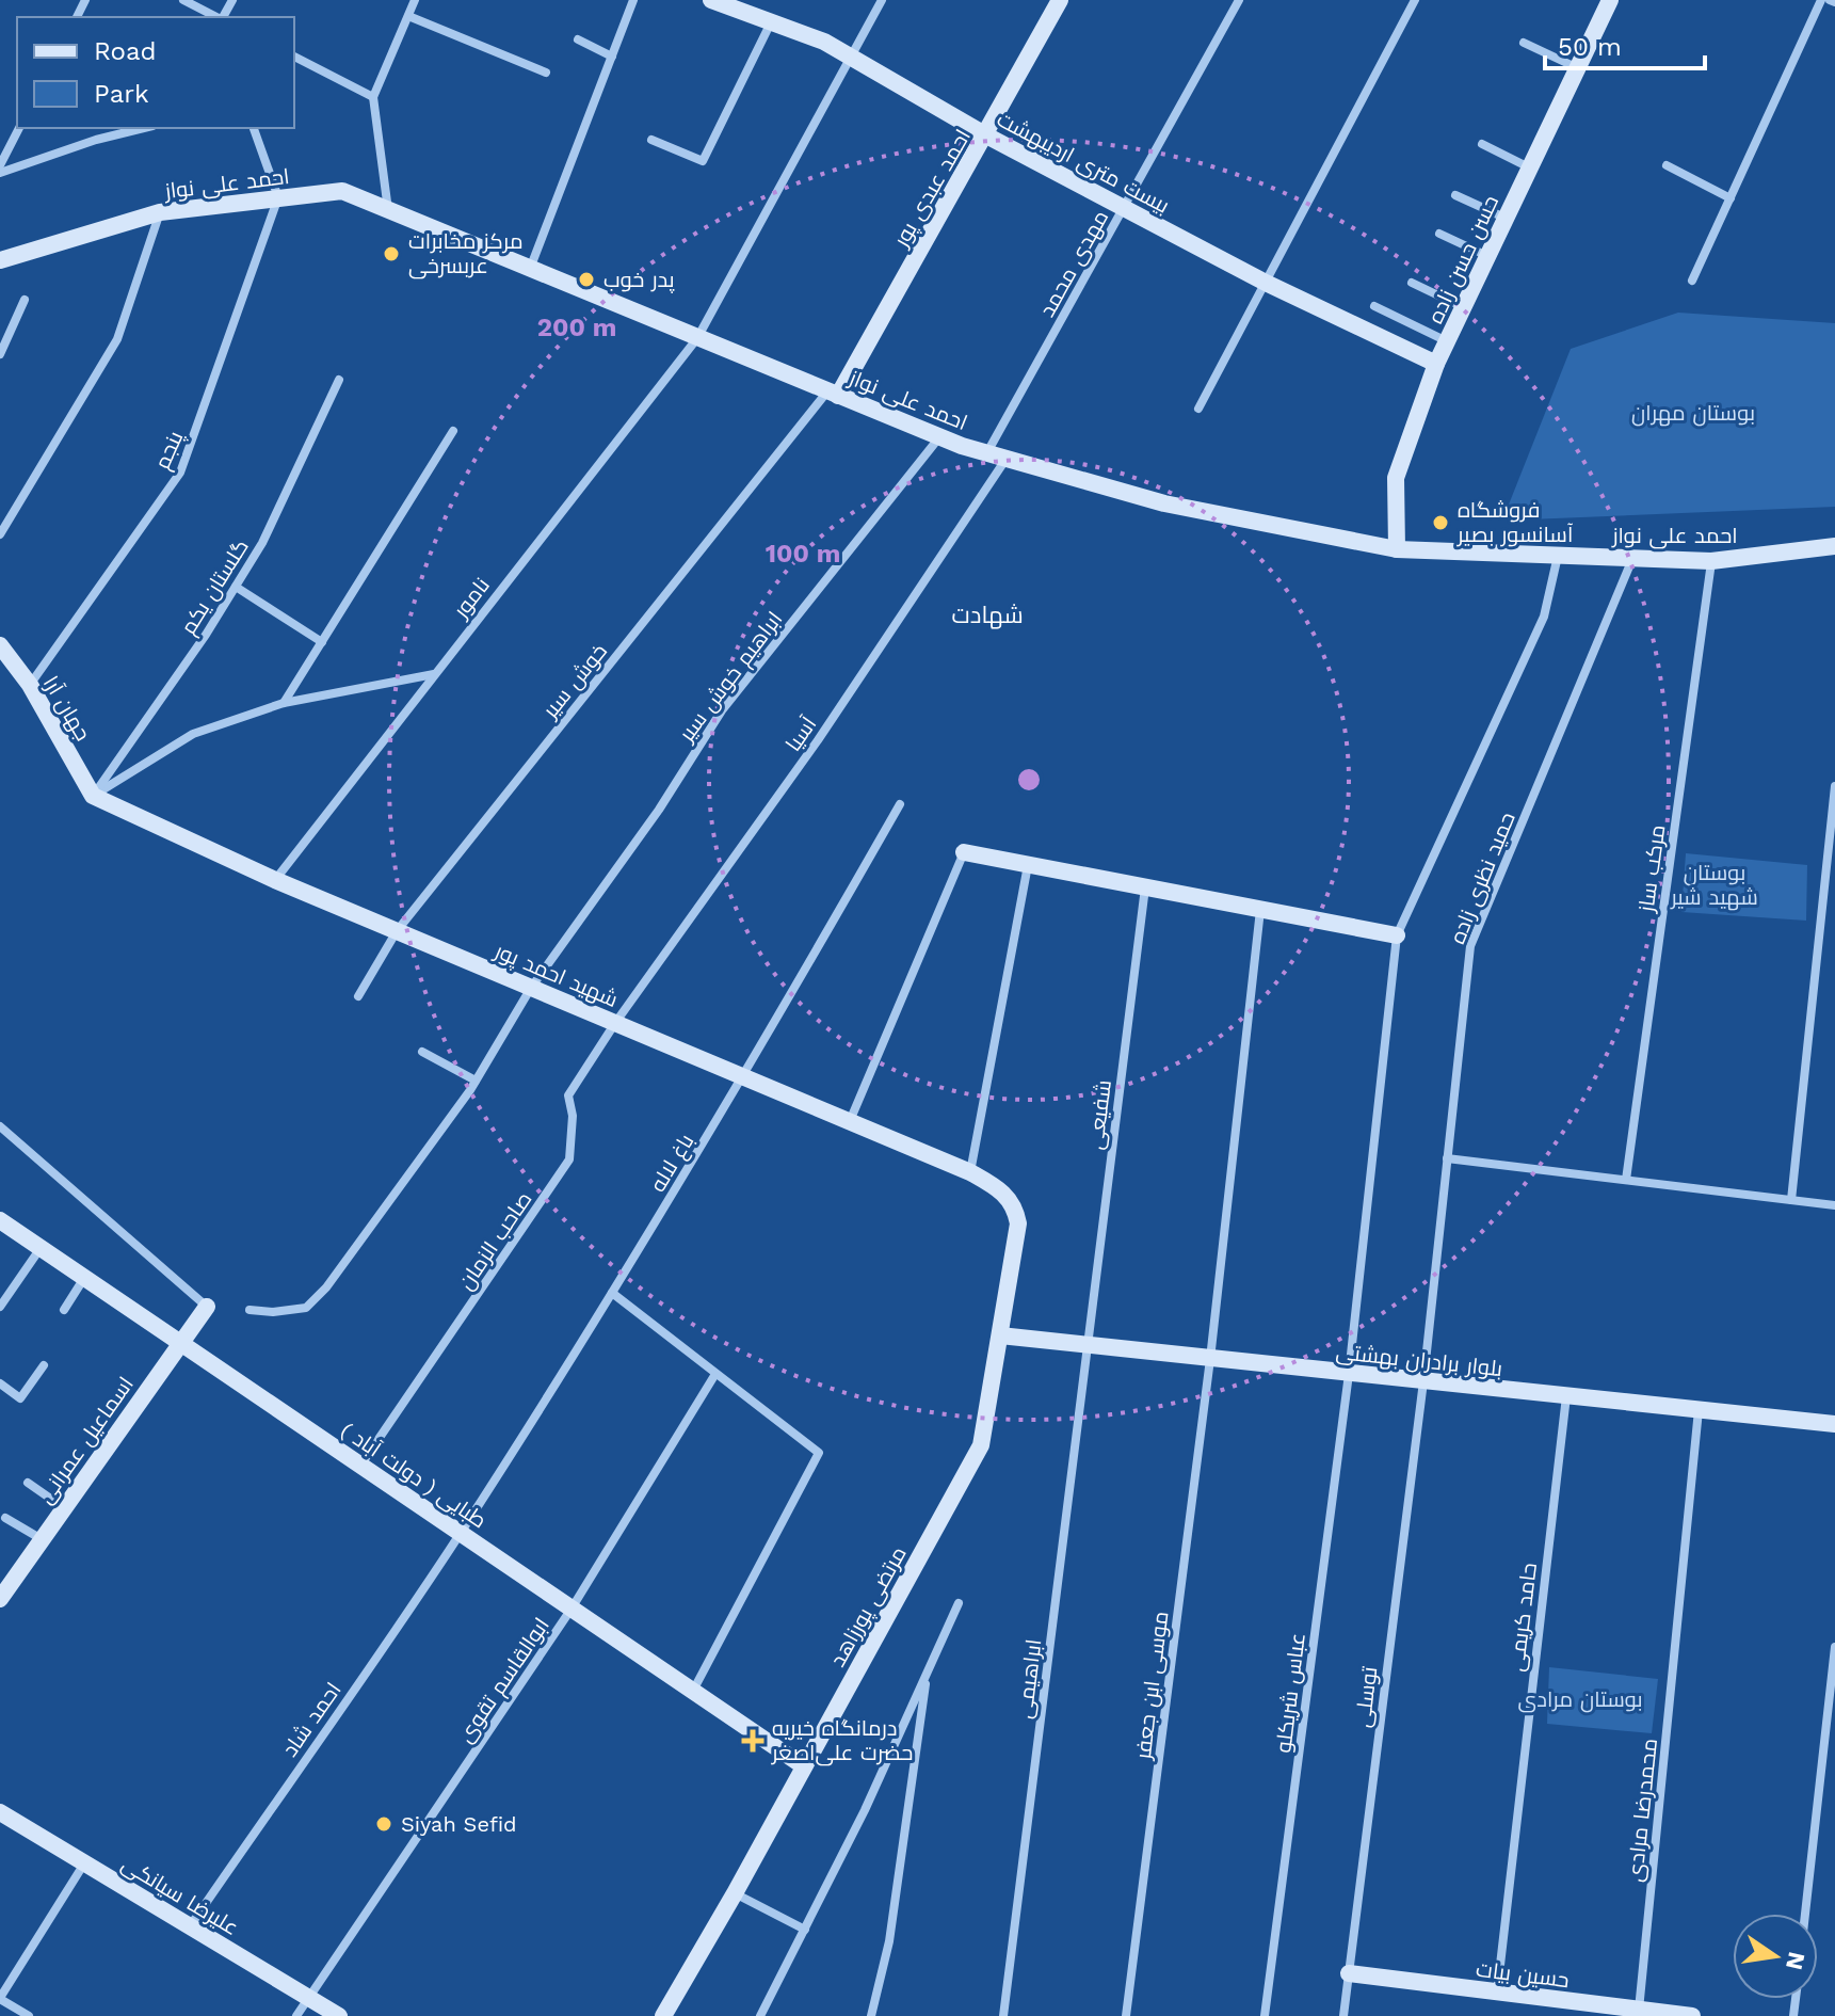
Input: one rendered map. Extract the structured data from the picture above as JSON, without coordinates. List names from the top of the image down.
{
  "streets": {
    "street": [
      "بیست متری اردیبهشت",
      "احمد علی نواز",
      "احمد عبدی پور",
      "حسن حسن زاده",
      "مهدی محمد",
      "پنجم",
      "گلستان یکم",
      "نامور",
      "ابراهیم خوش سیر",
      "خوش سیر",
      "جهان آرا",
      "آسیا",
      "مرکب ساز",
      "حمید نظری زاده",
      "شهید احمد پور",
      "شفیعی",
      "باغ لاله",
      "صاحب الزمان",
      "بلوار برادران بهشتی",
      "اسماعیل عمرانی",
      "طبایی ( دولت آباد )",
      "مرتضی پورزاهد",
      "حامد کریمی",
      "ابراهیمی",
      "ابوالقاسم تقوی",
      "موسی ابن جعفر",
      "عباس شریکلو",
      "توسلی",
      "احمد شاد",
      "محمدرضا مرادی",
      "علیرضا سیانکی",
      "حسین بیات"
    ]
  },
  "crossings": [
    ["بیست متری اردیبهشت", "احمد عبدی پور"],
    ["بیست متری اردیبهشت", "حسن حسن زاده"],
    ["بیست متری اردیبهشت", "مهدی محمد"],
    ["بیست متری اردیبهشت", "نامور"],
    ["احمد علی نواز", "احمد عبدی پور"],
    ["احمد علی نواز", "حسن حسن زاده"],
    ["احمد علی نواز", "مهدی محمد"],
    ["احمد علی نواز", "پنجم"],
    ["احمد علی نواز", "نامور"],
    ["احمد علی نواز", "ابراهیم خوش سیر"],
    ["احمد علی نواز", "خوش سیر"],
    ["احمد علی نواز", "آسیا"],
    ["احمد علی نواز", "مرکب ساز"],
    ["احمد علی نواز", "حمید نظری زاده"],
    ["احمد علی نواز", "عباس شریکلو"],
    ["احمد عبدی پور", "خوش سیر"],
    ["پنجم", "جهان آرا"],
    ["گلستان یکم", "جهان آرا"],
    ["گلستان یکم", "شهید احمد پور"],
    ["نامور", "شهید احمد پور"],
    ["ابراهیم خوش سیر", "شهید احمد پور"],
    ["خوش سیر", "شهید احمد پور"],
    ["جهان آرا", "شهید احمد پور"],
    ["آسیا", "شهید احمد پور"],
    ["آسیا", "صاحب الزمان"],
    ["حمید نظری زاده", "بلوار برادران بهشتی"],
    ["حمید نظری زاده", "توسلی"],
    ["شهید احمد پور", "باغ لاله"],
    ["شهید احمد پور", "صاحب الزمان"],
    ["شهید احمد پور", "مرتضی پورزاهد"],
    ["شفیعی", "بلوار برادران بهشتی"],
    ["شفیعی", "ابراهیمی"],
    ["باغ لاله", "طبایی ( دولت آباد )"],
    ["باغ لاله", "احمد شاد"],
    ["صاحب الزمان", "طبایی ( دولت آباد )"],
    ["بلوار برادران بهشتی", "مرتضی پورزاهد"],
    ["بلوار برادران بهشتی", "حامد کریمی"],
    ["بلوار برادران بهشتی", "ابراهیمی"],
    ["بلوار برادران بهشتی", "موسی ابن جعفر"],
    ["بلوار برادران بهشتی", "عباس شریکلو"],
    ["بلوار برادران بهشتی", "توسلی"],
    ["بلوار برادران بهشتی", "محمدرضا مرادی"],
    ["اسماعیل عمرانی", "طبایی ( دولت آباد )"],
    ["طبایی ( دولت آباد )", "مرتضی پورزاهد"],
    ["طبایی ( دولت آباد )", "ابوالقاسم تقوی"],
    ["طبایی ( دولت آباد )", "احمد شاد"],
    ["حامد کریمی", "حسین بیات"],
    ["ابوالقاسم تقوی", "علیرضا سیانکی"],
    ["توسلی", "حسین بیات"],
    ["احمد شاد", "علیرضا سیانکی"],
    ["محمدرضا مرادی", "حسین بیات"]
  ],
  "districts": ["شهادت"],
  "parks": ["بوستان مهران", "بوستان شهید شیر", "بوستان مرادی"],
  "places": {
    "other": [
      "مرکز مخابرات عربسرخی",
      "پدر خوب",
      "فروشگاه آسانسور بصیر",
      "Siyah Sefid"
    ],
    "health": ["درمانگاه خیریه حضرت علی‌اصغر"]
  },
  "legend": ["Road", "Park"],
  "scale_bar": "50 m",
  "north": "right",
  "rings": ["200 m", "100 m"]
}
